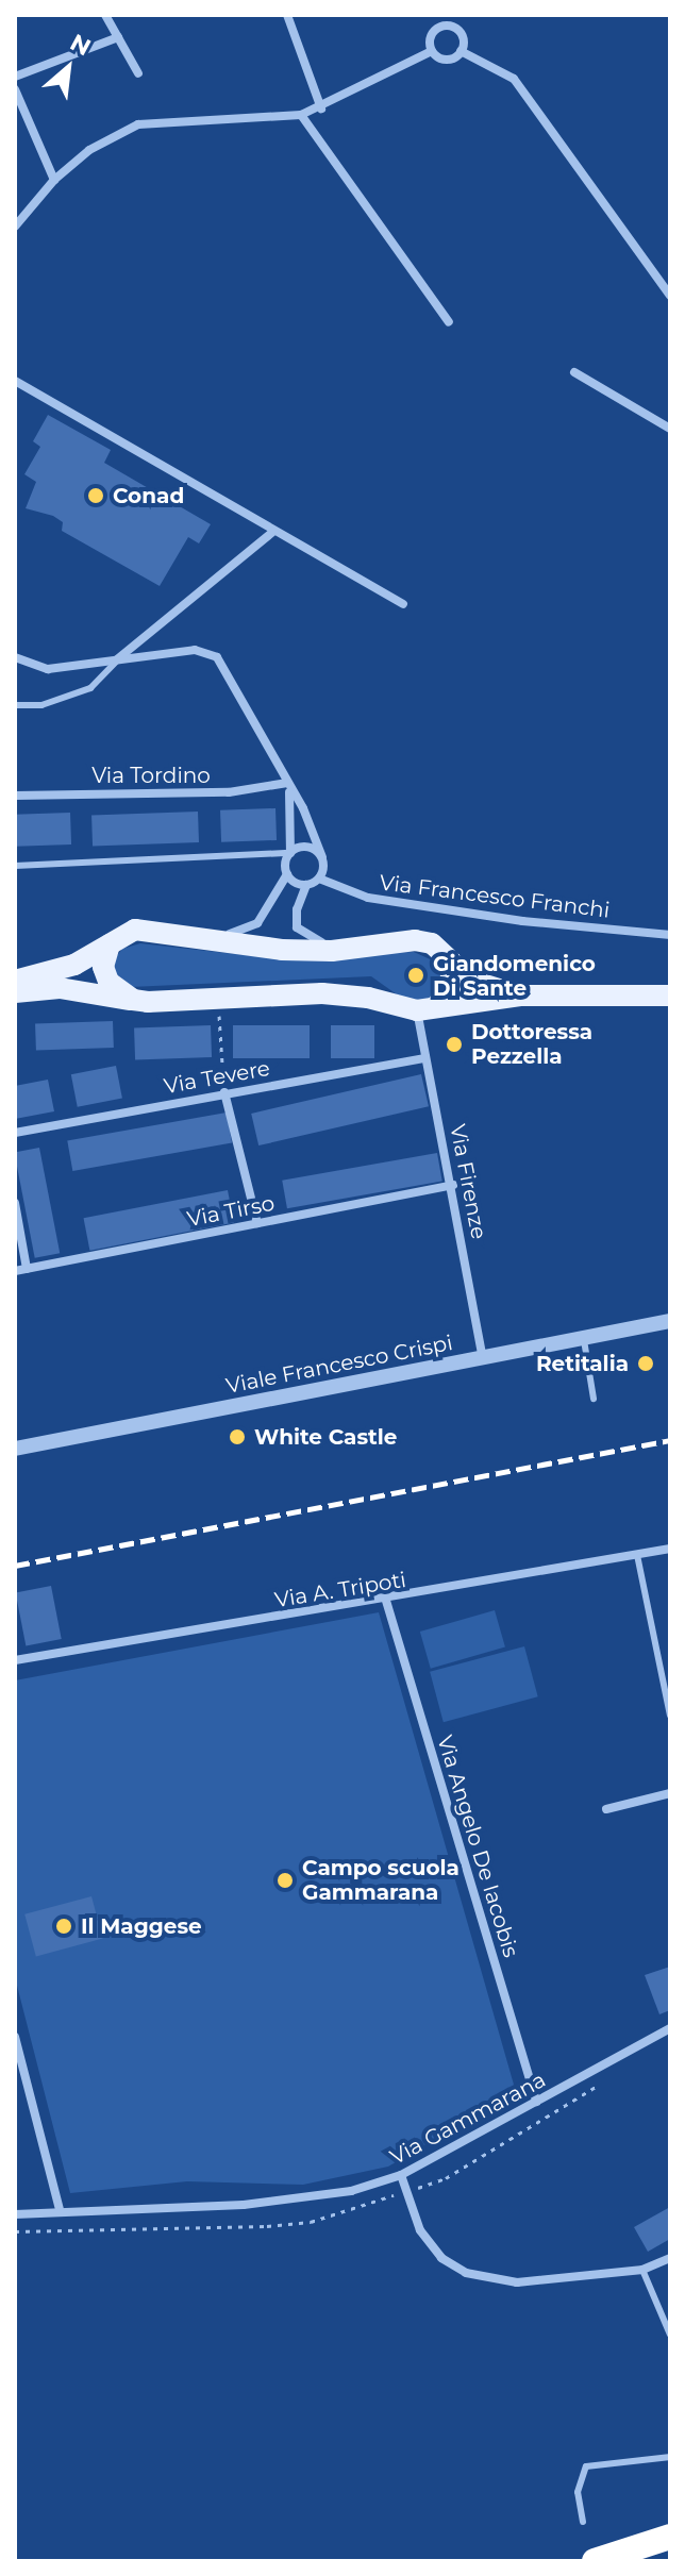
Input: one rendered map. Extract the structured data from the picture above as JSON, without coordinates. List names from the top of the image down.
{
  "streets": {
    "street": [
      "Via Tordino",
      "Via Francesco Franchi",
      "Via Tevere",
      "Via Firenze",
      "Via Tirso",
      "Viale Francesco Crispi",
      "Via A. Tripoti",
      "Via Angelo De Iacobis",
      "Via Gammarana"
    ]
  },
  "crossings": [
    ["Via Tevere", "Via Firenze"],
    ["Via Firenze", "Via Tirso"],
    ["Via Firenze", "Viale Francesco Crispi"],
    ["Via A. Tripoti", "Via Angelo De Iacobis"],
    ["Via Angelo De Iacobis", "Via Gammarana"]
  ],
  "places": [
    "Conad",
    "Giandomenico Di Sante",
    "Dottoressa Pezzella",
    "Retitalia",
    "White Castle",
    "Campo scuola Gammarana",
    "Il Maggese"
  ],
  "north": "top right"
}
